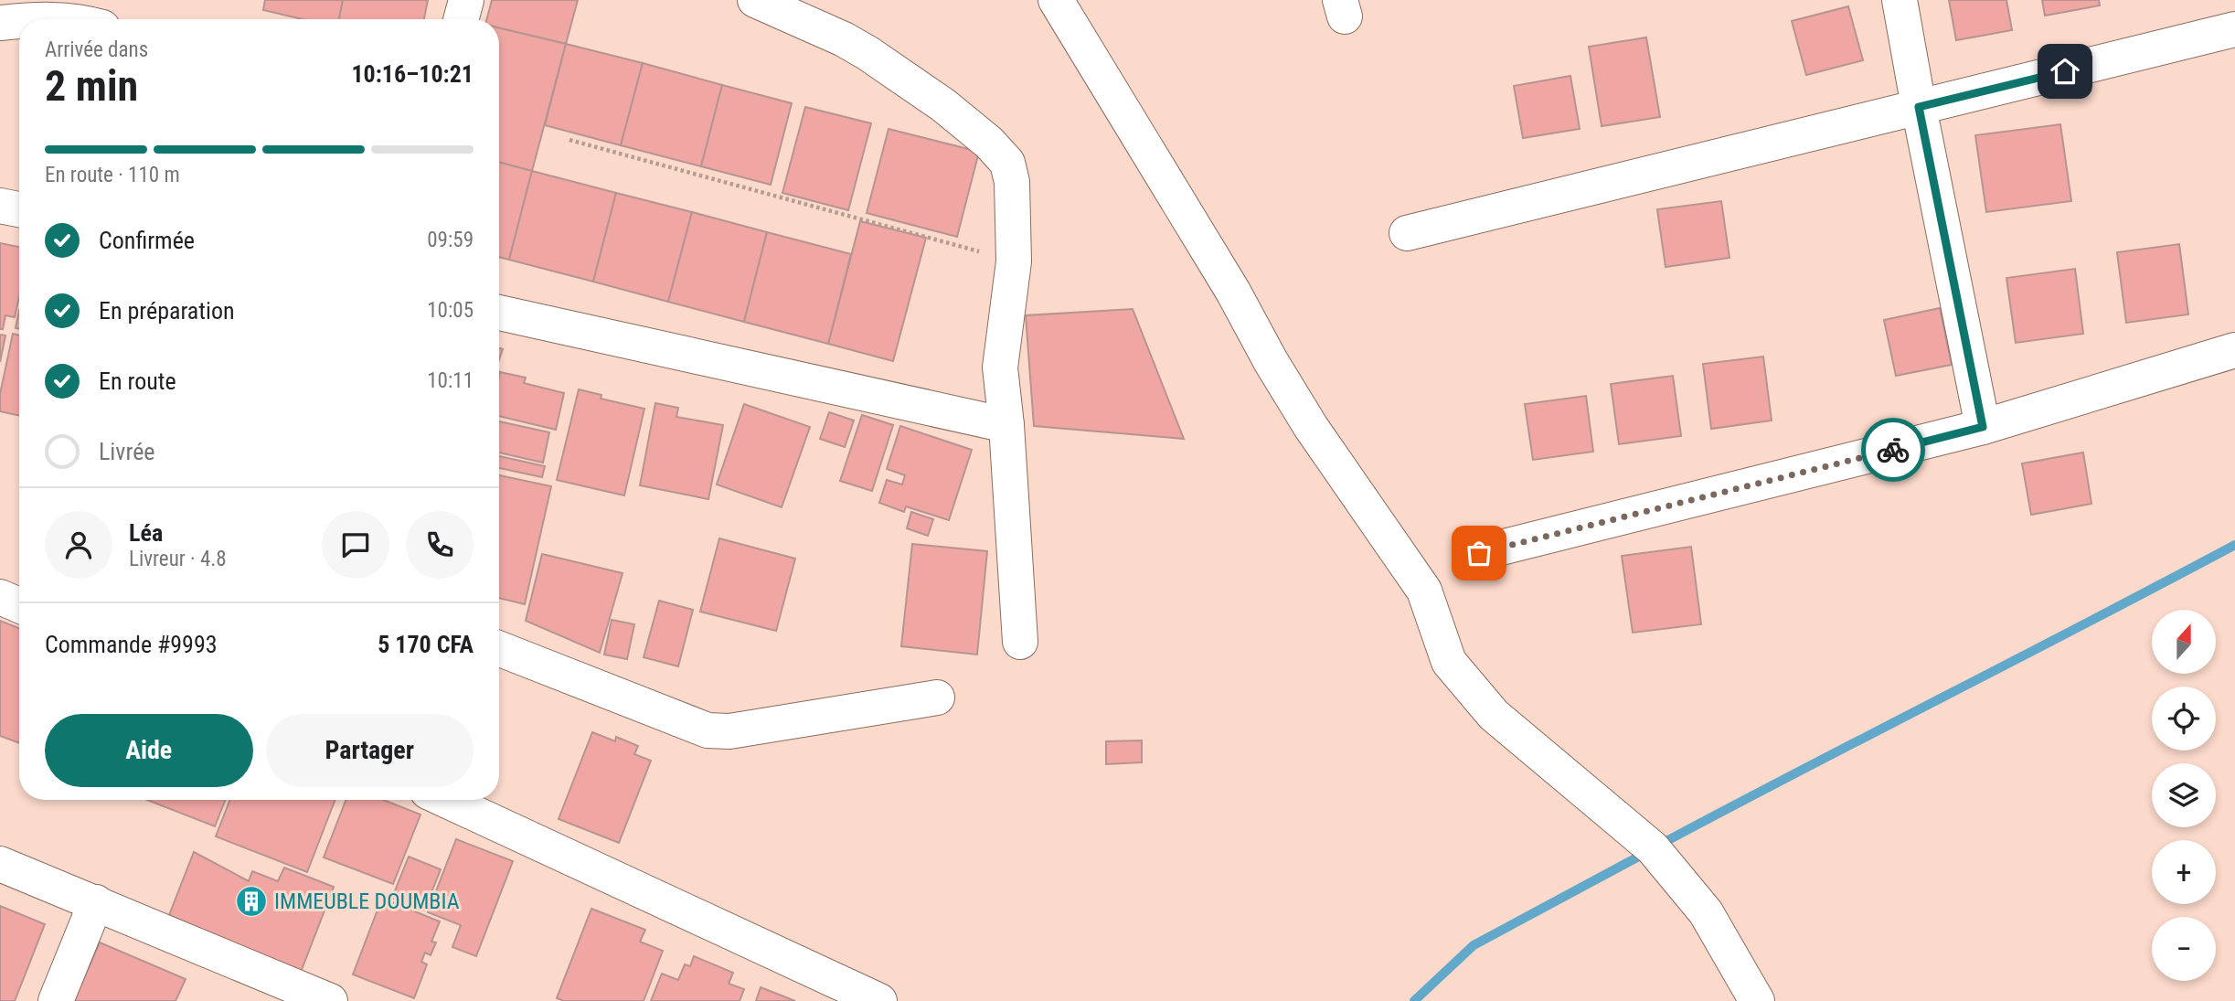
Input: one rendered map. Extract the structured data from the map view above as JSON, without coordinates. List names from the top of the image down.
{
  "places": {
    "building": ["IMMEUBLE DOUMBIA"]
  },
  "north": "top",
  "page": {
    "heading": ["2 min", "Arrivée dans", "10:16–10:21"],
    "panel": [
      "Léa",
      "Livreur · 4.8",
      "Commande #9993",
      "5 170 CFA"
    ],
    "bar": "En route · 110 m",
    "list": [
      ["Confirmée", "09:59"],
      ["En préparation", "10:05"],
      ["En route", "10:11"],
      "Livrée"
    ],
    "map_buttons": ["+", "−"],
    "buttons": ["Aide", "Partager"]
  }
}
